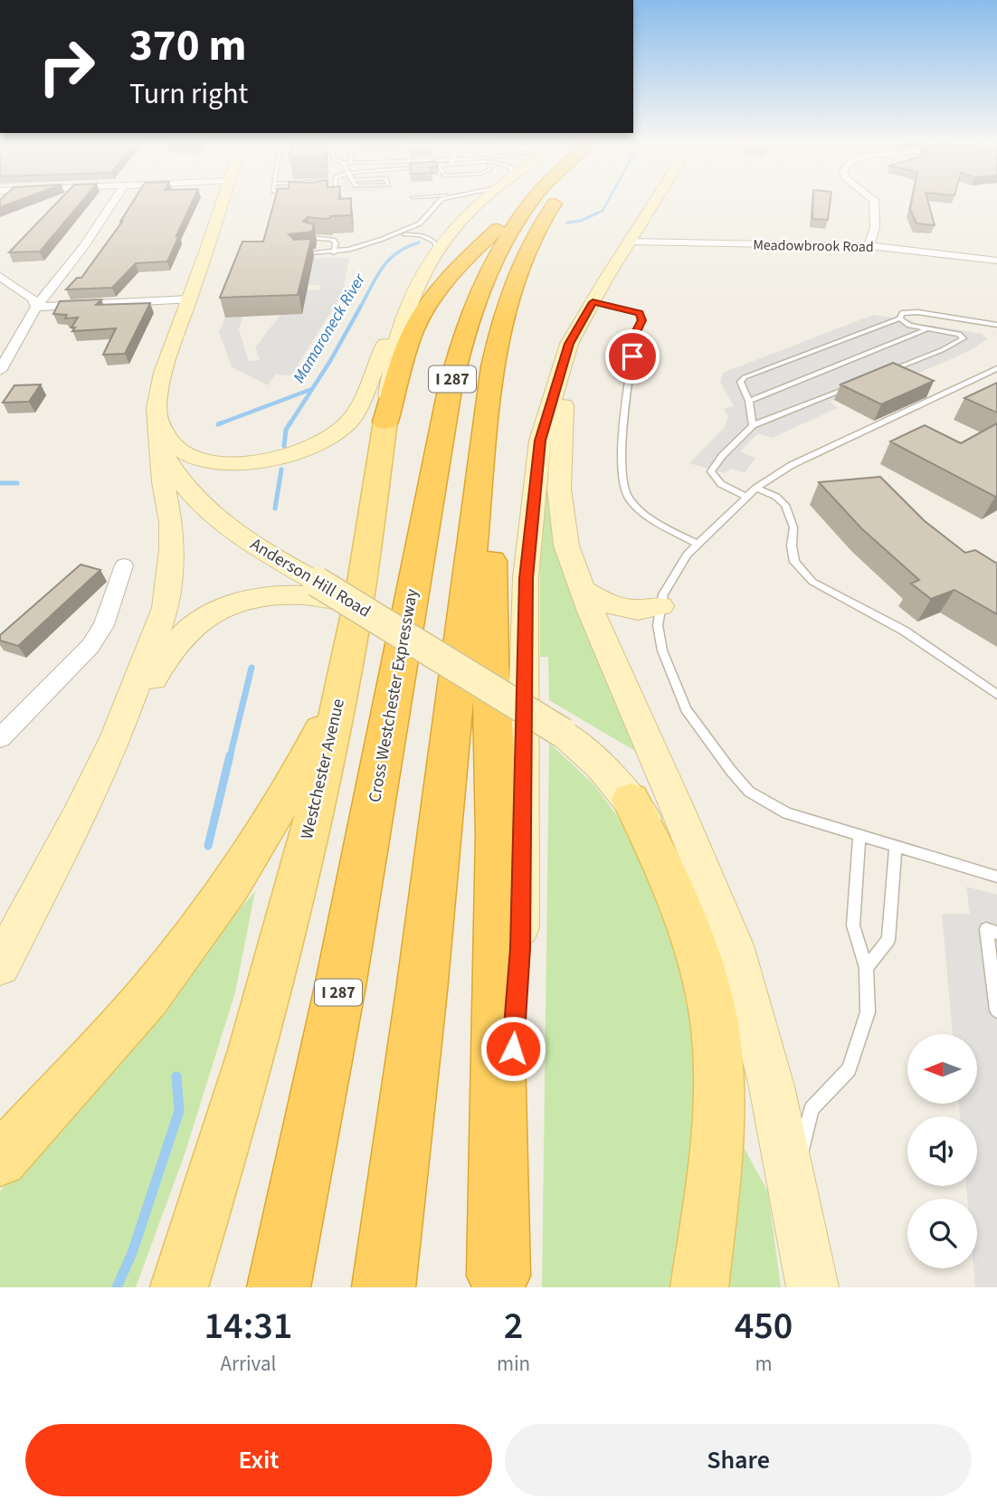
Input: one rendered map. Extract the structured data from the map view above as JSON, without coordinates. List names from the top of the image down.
{
  "streets": {
    "highway": ["I 287", "Cross Westchester Expressway"],
    "main road": ["Anderson Hill Road", "Westchester Avenue"],
    "street": ["Meadowbrook Road"]
  },
  "water": ["Mamaroneck River"],
  "north": "left",
  "page": {
    "turn": ["370 m", "Turn right"],
    "eta": [
      "14:31",
      "Arrival",
      "2",
      "min",
      "450",
      "m"
    ],
    "buttons": ["Exit", "Share"]
  }
}
